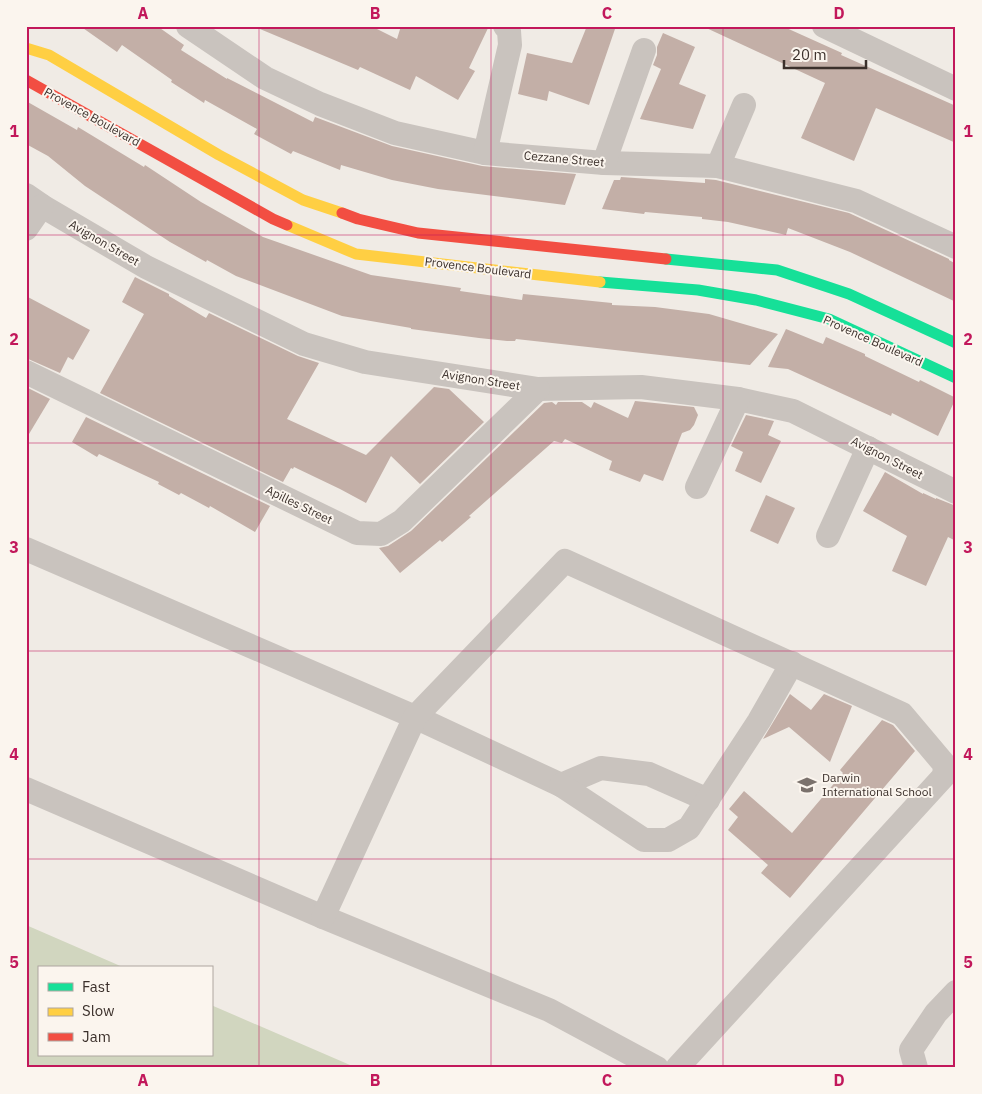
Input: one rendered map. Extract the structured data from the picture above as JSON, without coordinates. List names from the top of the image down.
{
  "streets": {
    "street": [
      "Provence Boulevard",
      "Cezzane Street",
      "Avignon Street",
      "Apilles Street"
    ]
  },
  "crossings": [
    ["Avignon Street", "Apilles Street"]
  ],
  "places": {
    "school or university": ["Darwin International School"]
  },
  "legend": ["Fast", "Slow", "Jam"],
  "scale_bar": "20 m",
  "grid": {
    "columns": [
      "A",
      "B",
      "C",
      "D"
    ],
    "rows": [
      "1",
      "2",
      "3",
      "4",
      "5"
    ]
  }
}
